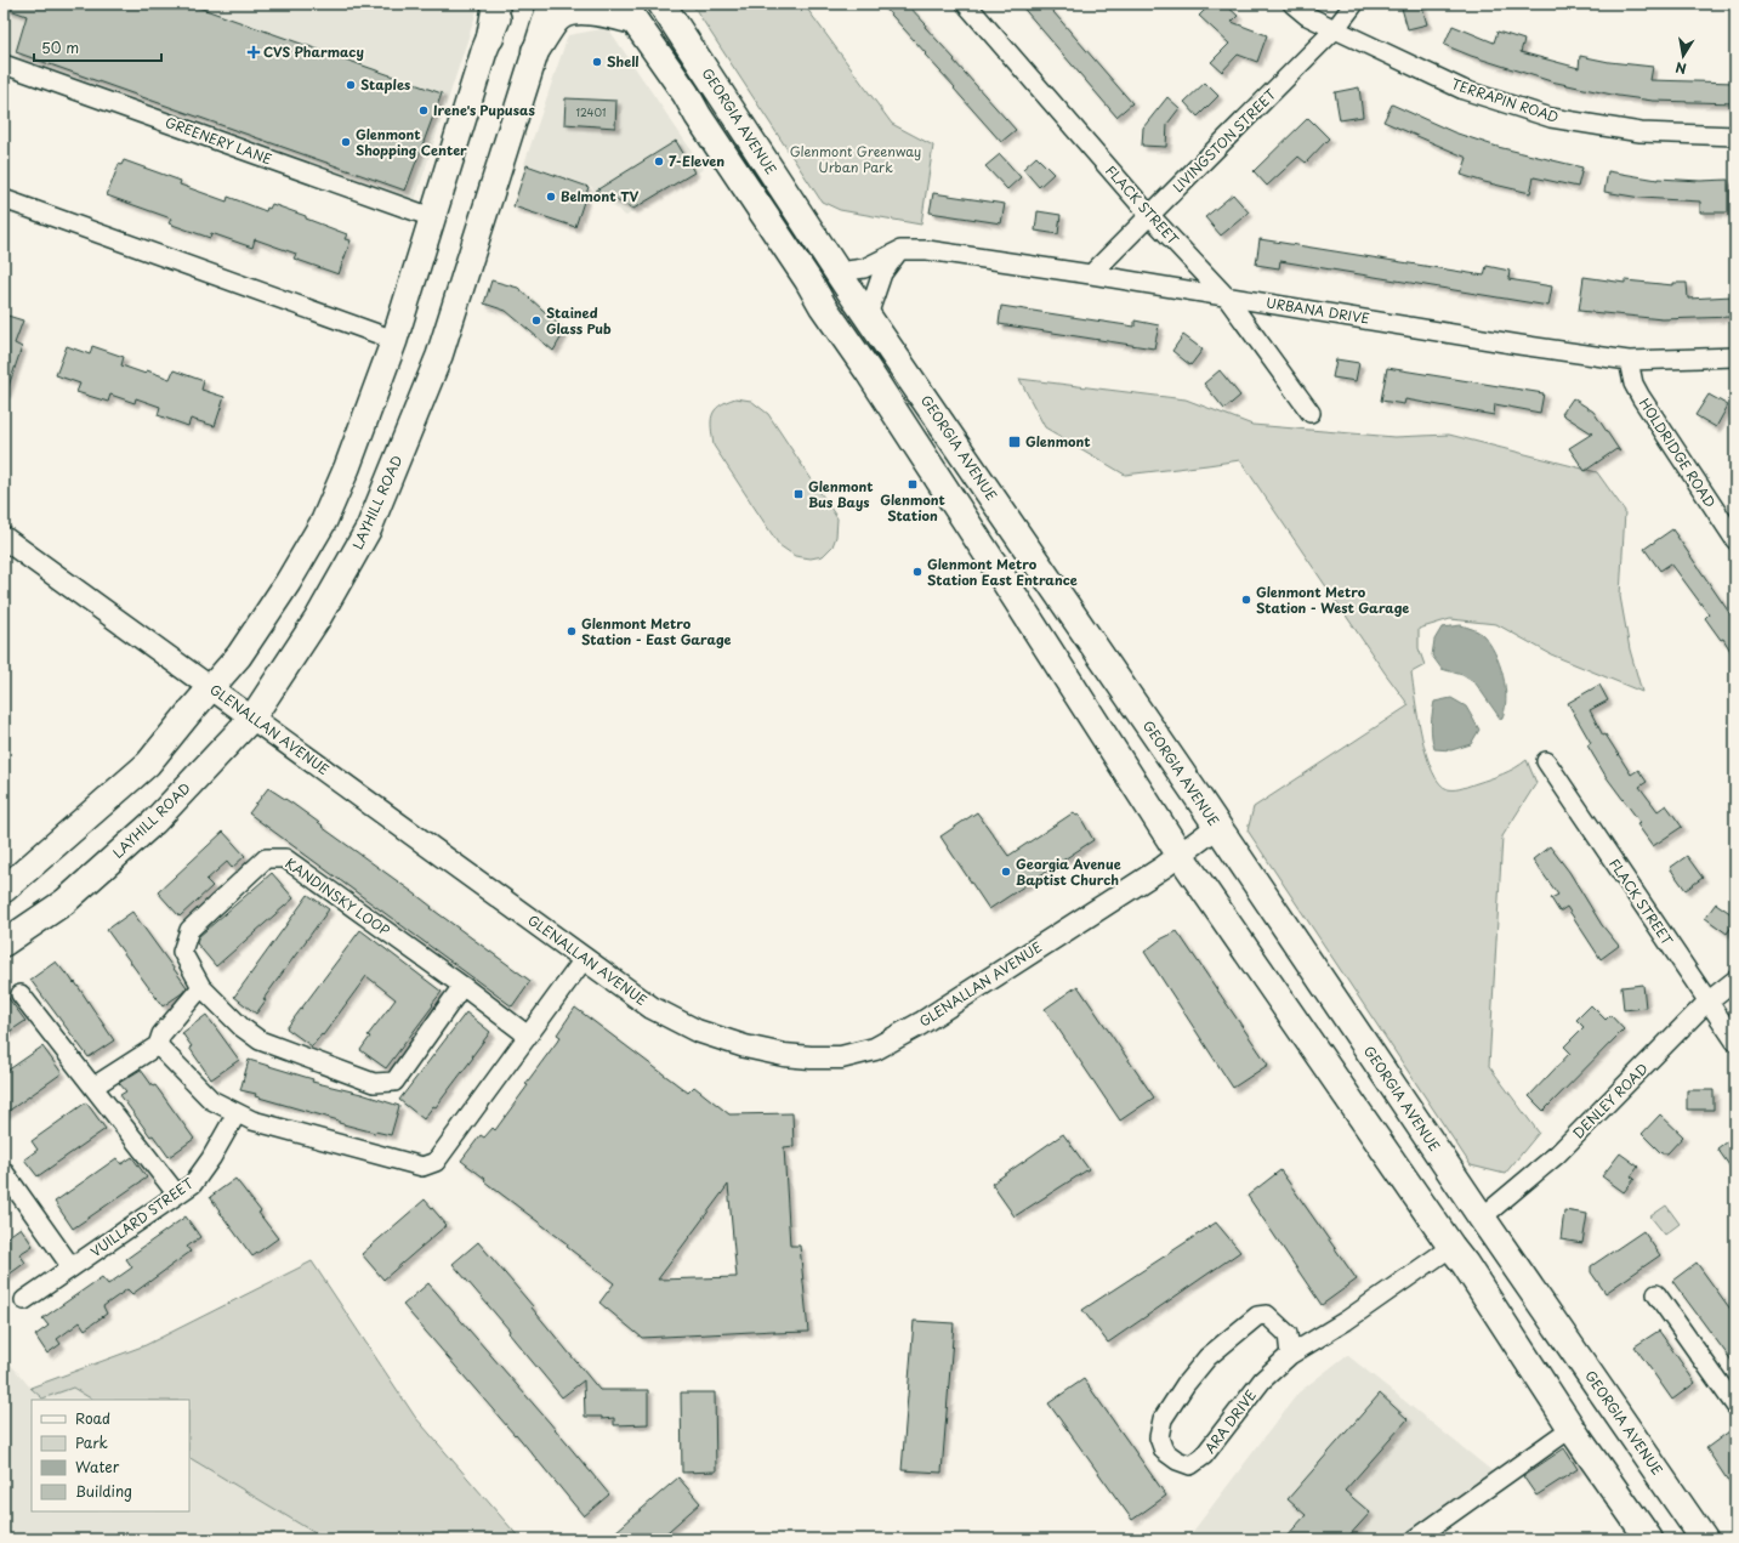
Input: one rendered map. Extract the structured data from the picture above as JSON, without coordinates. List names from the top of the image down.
{
  "streets": {
    "main road": ["GEORGIA AVENUE", "LAYHILL ROAD"],
    "street": [
      "TERRAPIN ROAD",
      "GREENERY LANE",
      "LIVINGSTON STREET",
      "FLACK STREET",
      "URBANA DRIVE",
      "HOLDRIDGE ROAD",
      "GLENALLAN AVENUE",
      "KANDINSKY LOOP",
      "DENLEY ROAD",
      "VUILLARD STREET",
      "ARA DRIVE"
    ]
  },
  "crossings": [
    ["TERRAPIN ROAD", "LIVINGSTON STREET"],
    ["GEORGIA AVENUE", "URBANA DRIVE"],
    ["GEORGIA AVENUE", "GLENALLAN AVENUE"],
    ["GEORGIA AVENUE", "DENLEY ROAD"],
    ["LIVINGSTON STREET", "FLACK STREET"],
    ["LIVINGSTON STREET", "URBANA DRIVE"],
    ["FLACK STREET", "URBANA DRIVE"],
    ["FLACK STREET", "DENLEY ROAD"],
    ["URBANA DRIVE", "HOLDRIDGE ROAD"],
    ["LAYHILL ROAD", "GLENALLAN AVENUE"]
  ],
  "parks": ["Glenmont Greenway Urban Park"],
  "places": {
    "health": ["CVS Pharmacy"],
    "other": [
      "Shell",
      "Staples",
      "Irene's Pupusas",
      "Glenmont Shopping Center",
      "7-Eleven",
      "Belmont TV",
      "Stained Glass Pub",
      "Glenmont Metro Station East Entrance",
      "Glenmont Metro Station - West Garage",
      "Glenmont Metro Station - East Garage",
      "Georgia Avenue Baptist Church"
    ],
    "transit": ["Glenmont", "Glenmont Station", "Glenmont Bus Bays"]
  },
  "house_numbers": ["12401"],
  "legend": [
    "Road",
    "Park",
    "Water",
    "Building"
  ],
  "scale_bar": "50 m",
  "north": "bottom"
}
